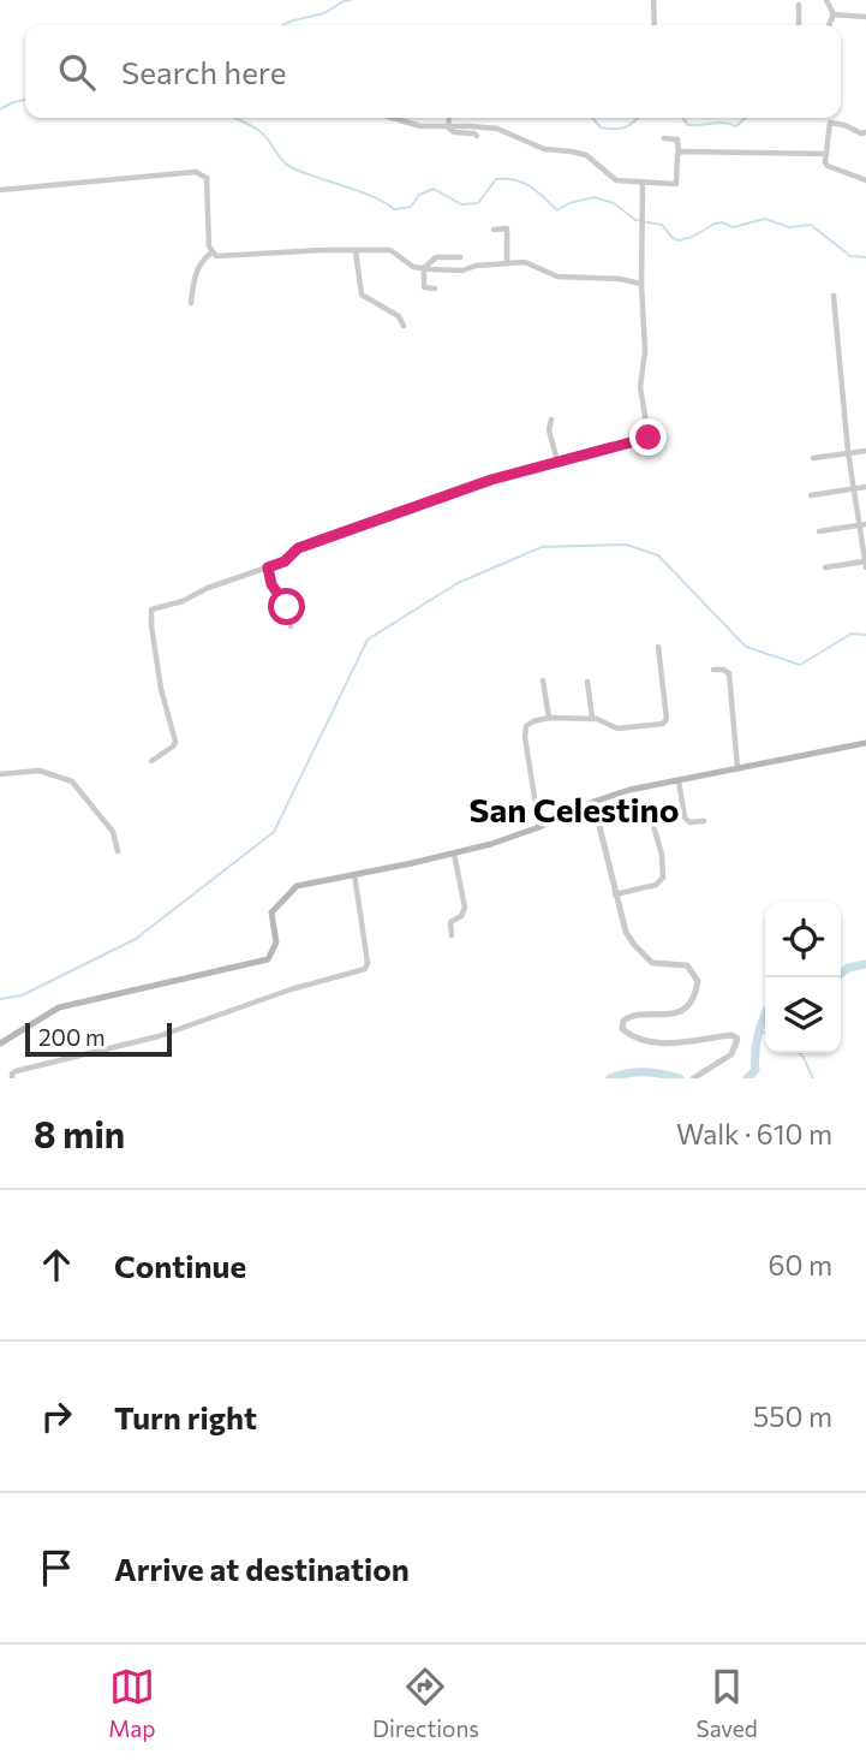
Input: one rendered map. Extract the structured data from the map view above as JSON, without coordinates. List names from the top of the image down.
{
  "districts": ["San Celestino"],
  "scale_bar": "200 m",
  "page": {
    "search": "Search here",
    "scale": "200 m",
    "heading": ["8 min", "Walk · 610 m"],
    "list": [
      ["Continue", "60 m"],
      ["Turn right", "550 m"],
      "Arrive at destination"
    ],
    "nav": ["Map", "Directions", "Saved"]
  }
}
